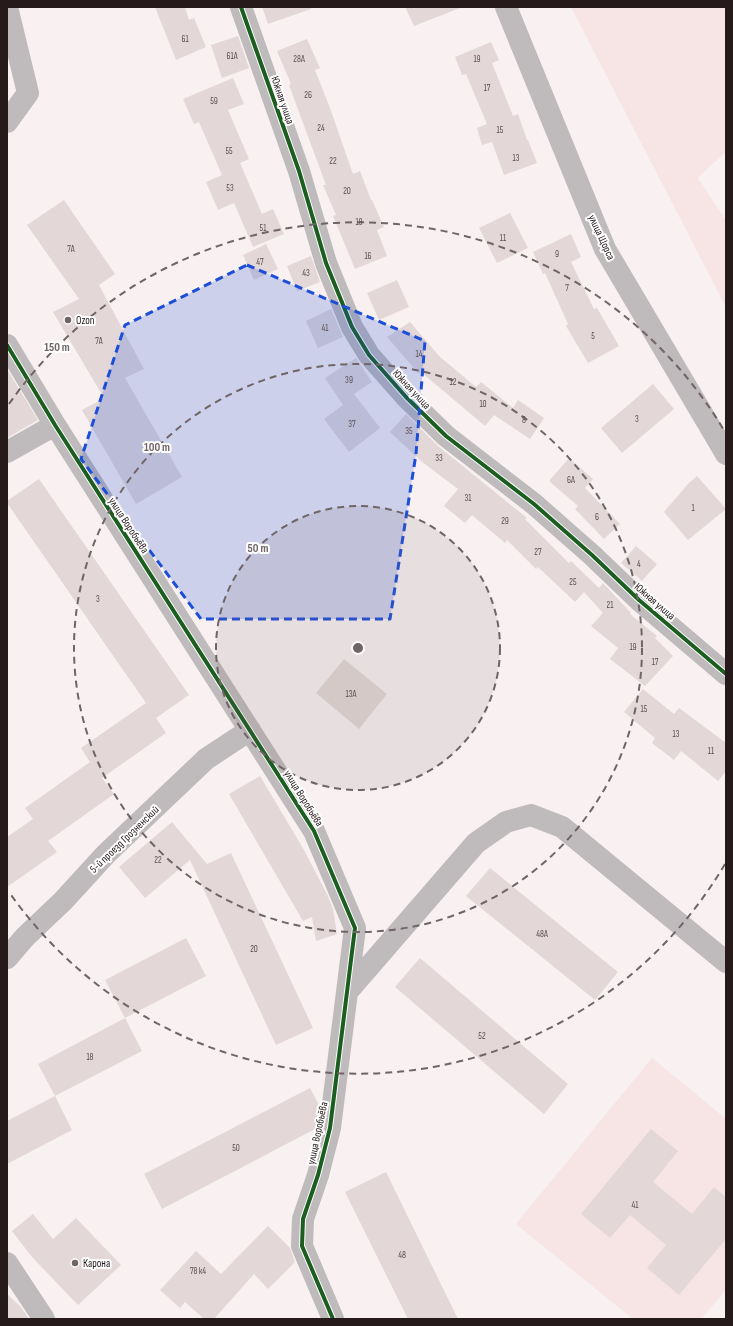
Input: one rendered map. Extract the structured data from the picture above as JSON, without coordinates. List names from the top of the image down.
{
  "streets": {
    "street": [
      "Южная улица",
      "улица Щорса",
      "улица Воробьёва",
      "5-й проезд Грозненский"
    ]
  },
  "crossings": [
    ["улица Воробьёва", "5-й проезд Грозненский"]
  ],
  "places": ["Ozon", "Карона"],
  "house_numbers": [
    "61",
    "61А",
    "28А",
    "19",
    "17",
    "26",
    "59",
    "24",
    "15",
    "55",
    "13",
    "22",
    "53",
    "20",
    "18",
    "51",
    "11",
    "7А",
    "9",
    "16",
    "47",
    "43",
    "7",
    "41",
    "5",
    "7А",
    "14",
    "39",
    "12",
    "10",
    "3",
    "8",
    "37",
    "35",
    "33",
    "6А",
    "31",
    "1",
    "6",
    "29",
    "27",
    "4",
    "25",
    "3",
    "21",
    "19",
    "17",
    "13А",
    "15",
    "13",
    "11",
    "22",
    "48А",
    "20",
    "52",
    "18",
    "50",
    "41",
    "48",
    "78 к4"
  ],
  "rings": ["150 m", "100 m", "50 m"]
}
